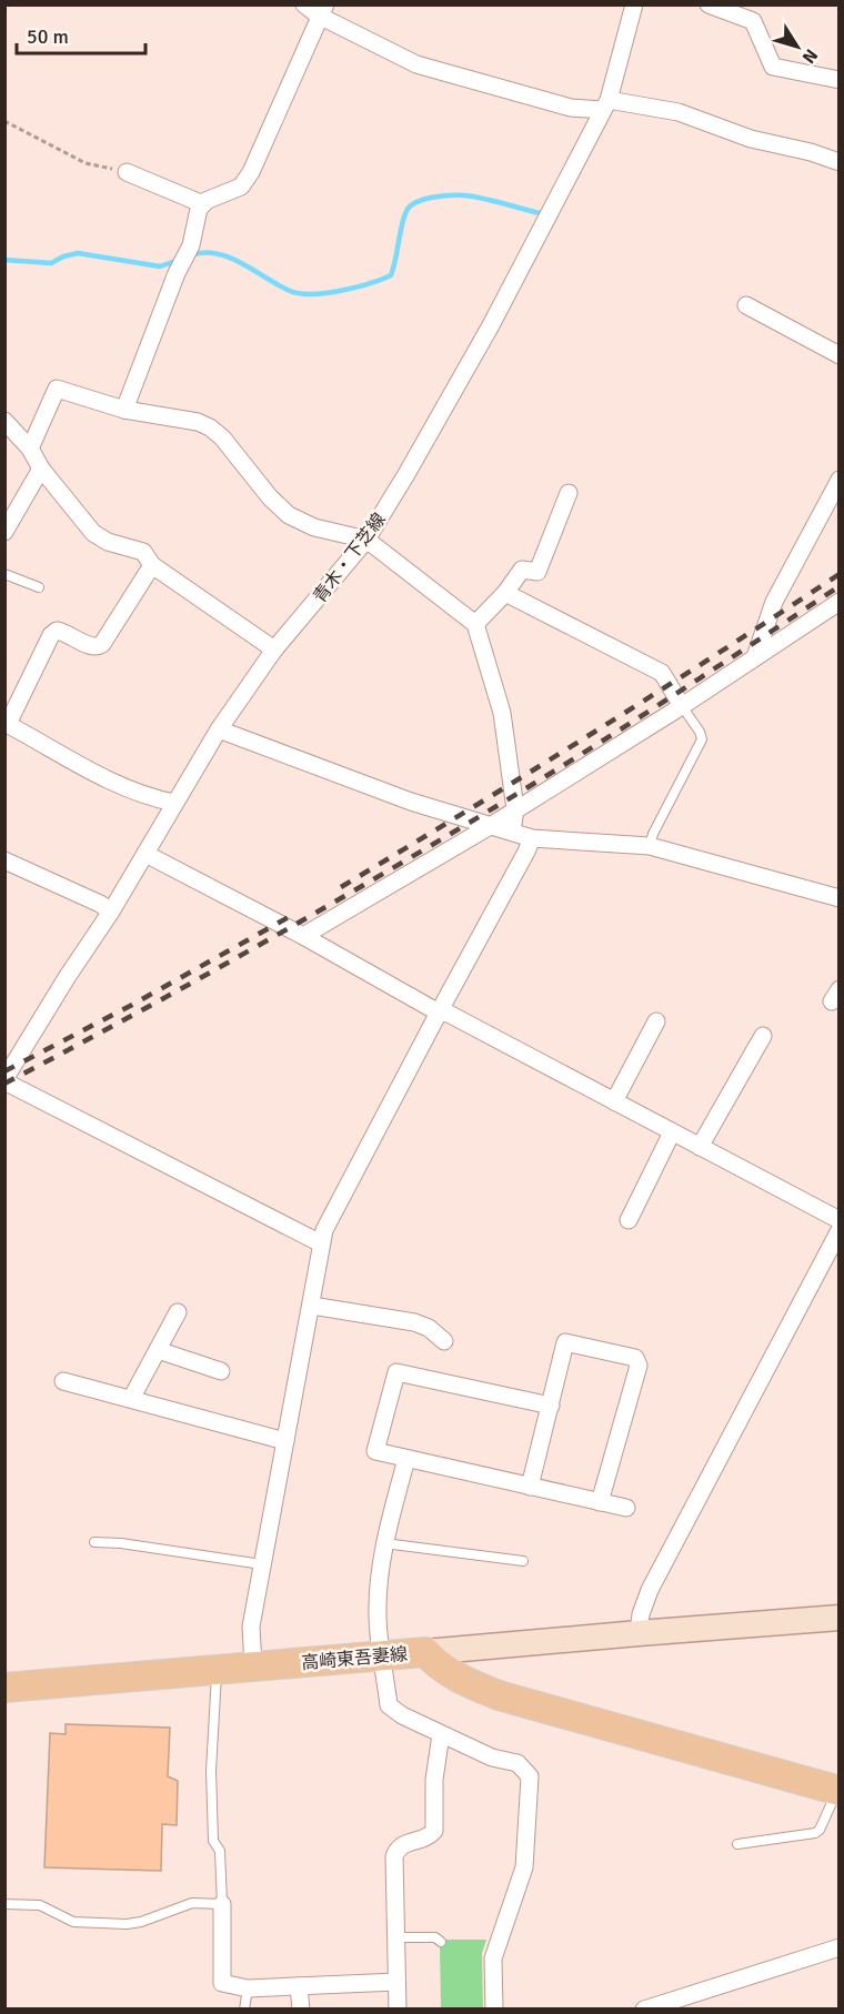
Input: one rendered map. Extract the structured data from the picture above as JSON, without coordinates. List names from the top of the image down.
{
  "streets": {
    "main road": ["高崎東吾妻線"],
    "street": ["青木・下芝線"]
  },
  "scale_bar": "50 m",
  "north": "bottom right"
}
